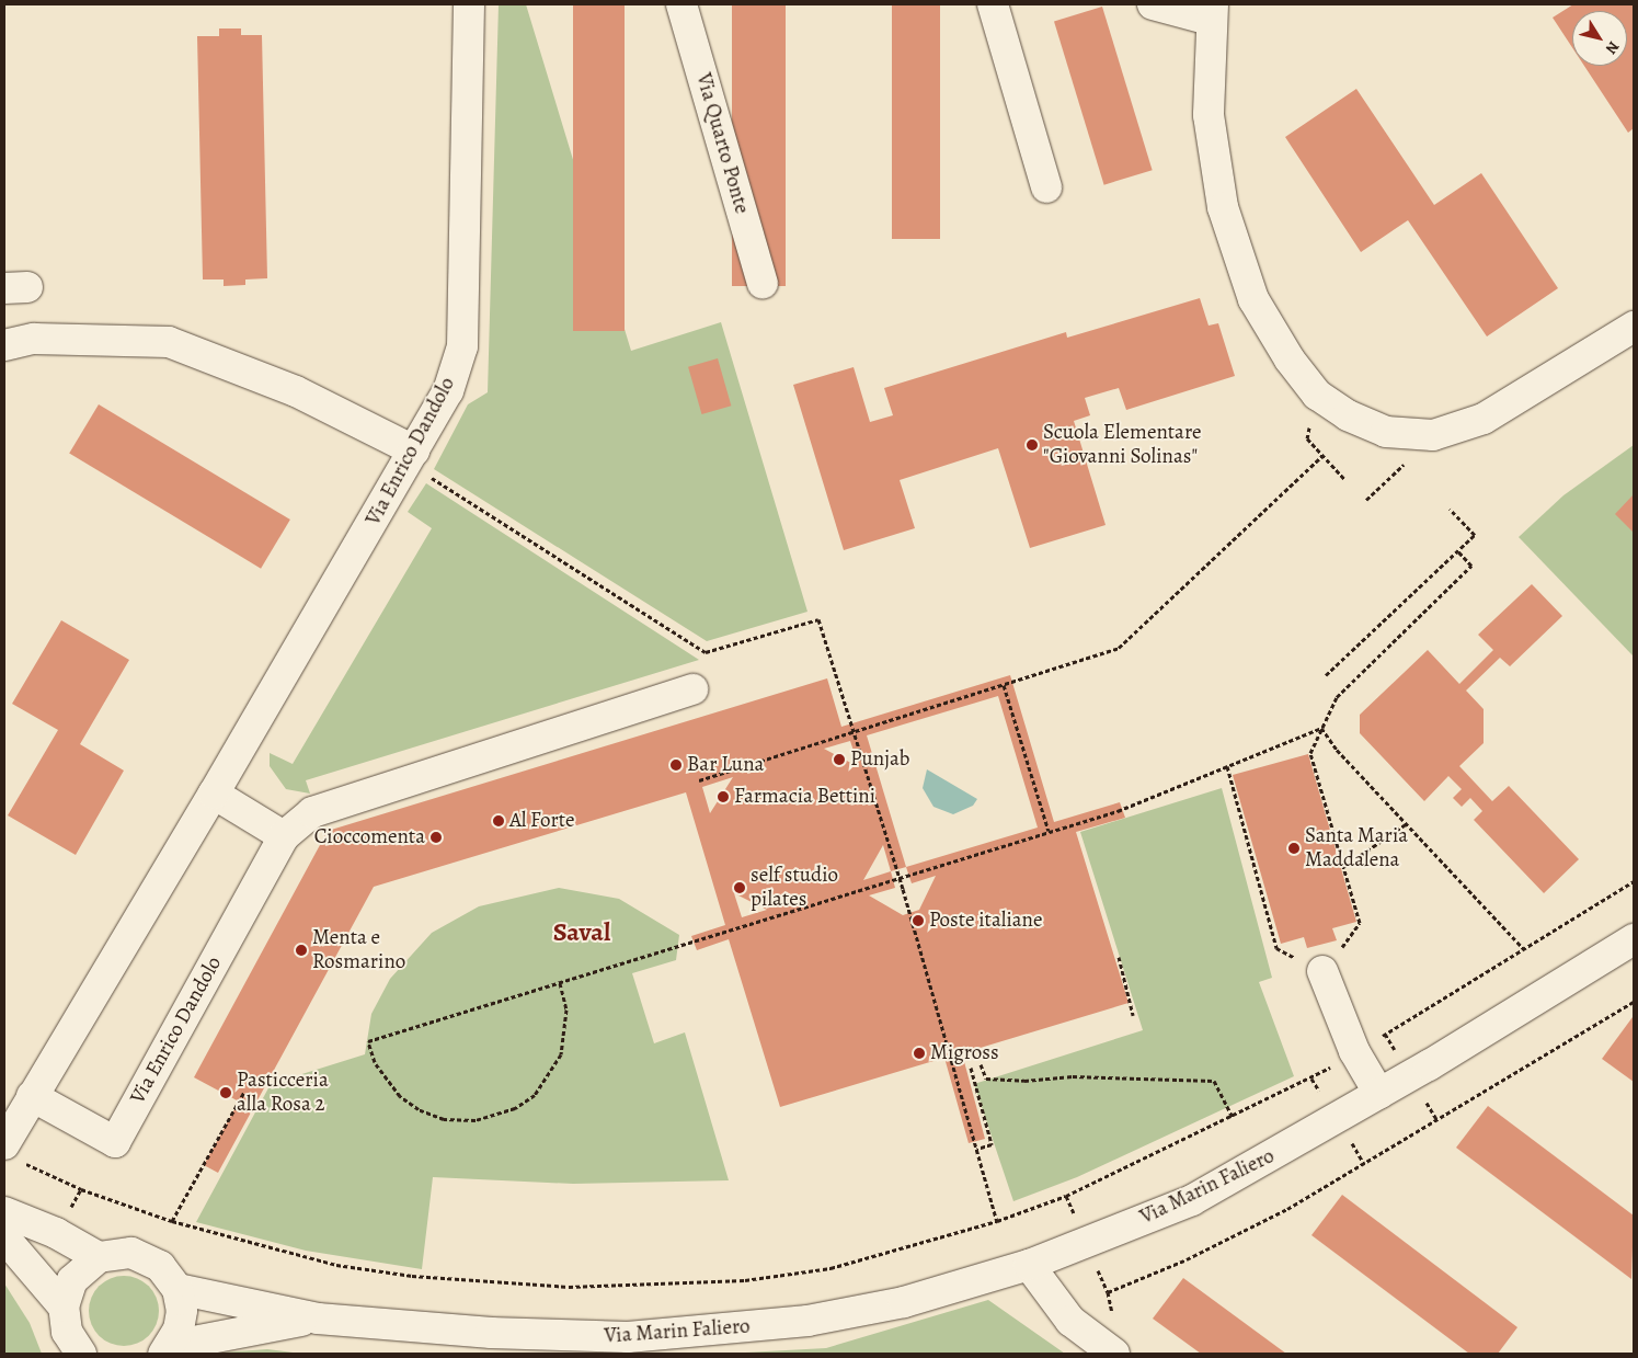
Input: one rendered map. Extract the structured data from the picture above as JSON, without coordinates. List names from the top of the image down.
{
  "streets": {
    "street": ["Via Quarto Ponte", "Via Enrico Dandolo", "Via Marin Faliero"]
  },
  "districts": ["Saval"],
  "places": [
    "Scuola Elementare \"Giovanni Solinas\"",
    "Punjab",
    "Bar Luna",
    "Farmacia Bettini",
    "Al Forte",
    "Cioccomenta",
    "Santa Maria Maddalena",
    "self studio pilates",
    "Poste italiane",
    "Menta e Rosmarino",
    "Migross",
    "Pasticceria alla Rosa 2"
  ],
  "north": "bottom right"
}
